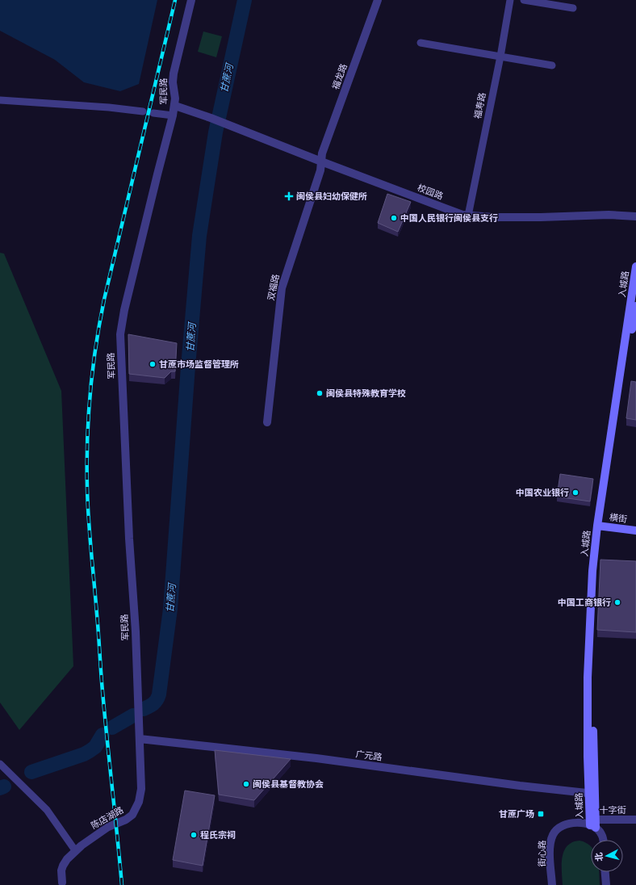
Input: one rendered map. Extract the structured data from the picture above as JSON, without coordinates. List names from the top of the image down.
{
  "streets": {
    "main road": ["入城路", "横街"],
    "street": [
      "福龙路",
      "军民路",
      "福寿路",
      "校园路",
      "双福路",
      "广元路",
      "十字街",
      "陈店湖路",
      "街心路"
    ]
  },
  "crossings": [
    ["福龙路", "校园路"],
    ["福龙路", "双福路"],
    ["军民路", "校园路"],
    ["军民路", "广元路"],
    ["军民路", "陈店湖路"],
    ["福寿路", "校园路"],
    ["校园路", "双福路"],
    ["入城路", "横街"],
    ["入城路", "广元路"],
    ["入城路", "十字街"],
    ["入城路", "街心路"],
    ["广元路", "陈店湖路"],
    ["十字街", "街心路"]
  ],
  "water": ["甘蔗河"],
  "places": {
    "health": ["闽侯县妇幼保健所"],
    "other": [
      "中国人民银行闽侯县支行",
      "甘蔗市场监督管理所",
      "闽侯县特殊教育学校",
      "中国农业银行",
      "中国工商银行",
      "闽侯县基督教协会",
      "程氏宗祠"
    ],
    "transit": ["甘蔗广场"]
  },
  "north": "left"
}
